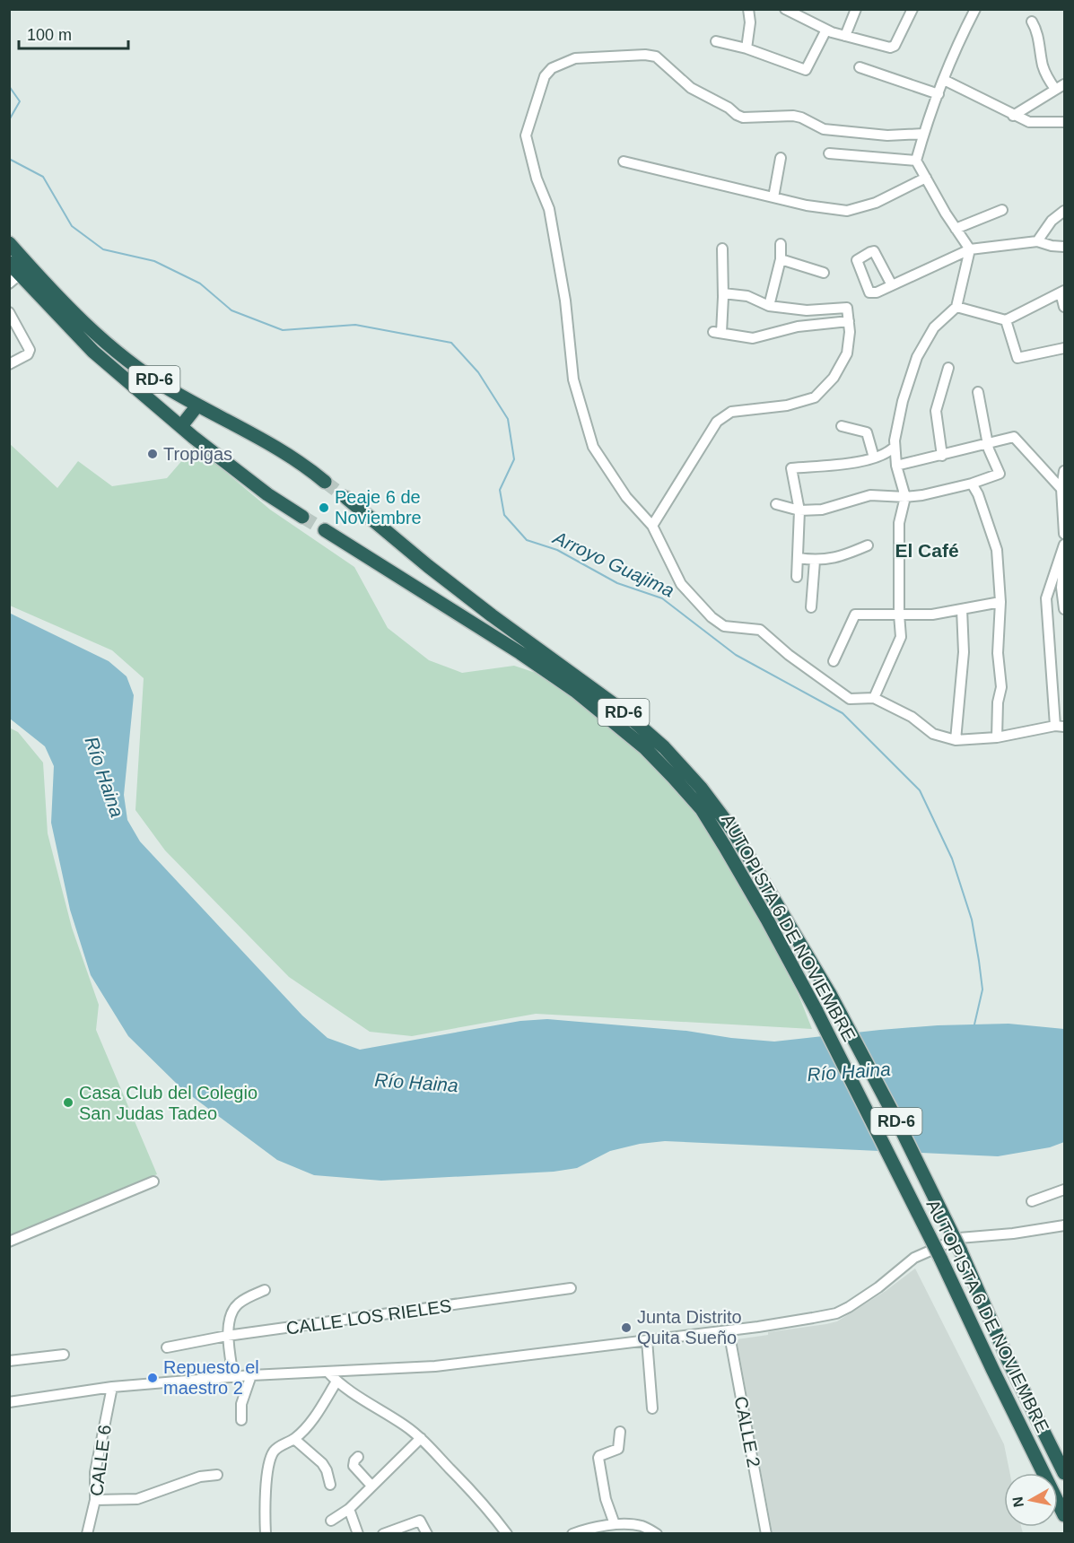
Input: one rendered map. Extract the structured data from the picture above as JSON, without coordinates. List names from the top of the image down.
{
  "streets": {
    "highway": ["RD-6", "AUTOPISTA 6 DE NOVIEMBRE"],
    "street": ["CALLE LOS RIELES", "CALLE 2", "CALLE 6"]
  },
  "districts": ["El Café"],
  "water": ["Arroyo Guajima", "Río Haina"],
  "places": [
    "Tropigas",
    "Peaje 6 de Noviembre",
    "Casa Club del Colegio San Judas Tadeo",
    "Junta Distrito Quita Sueño",
    "Repuesto el maestro 2"
  ],
  "scale_bar": "100 m",
  "north": "left"
}
